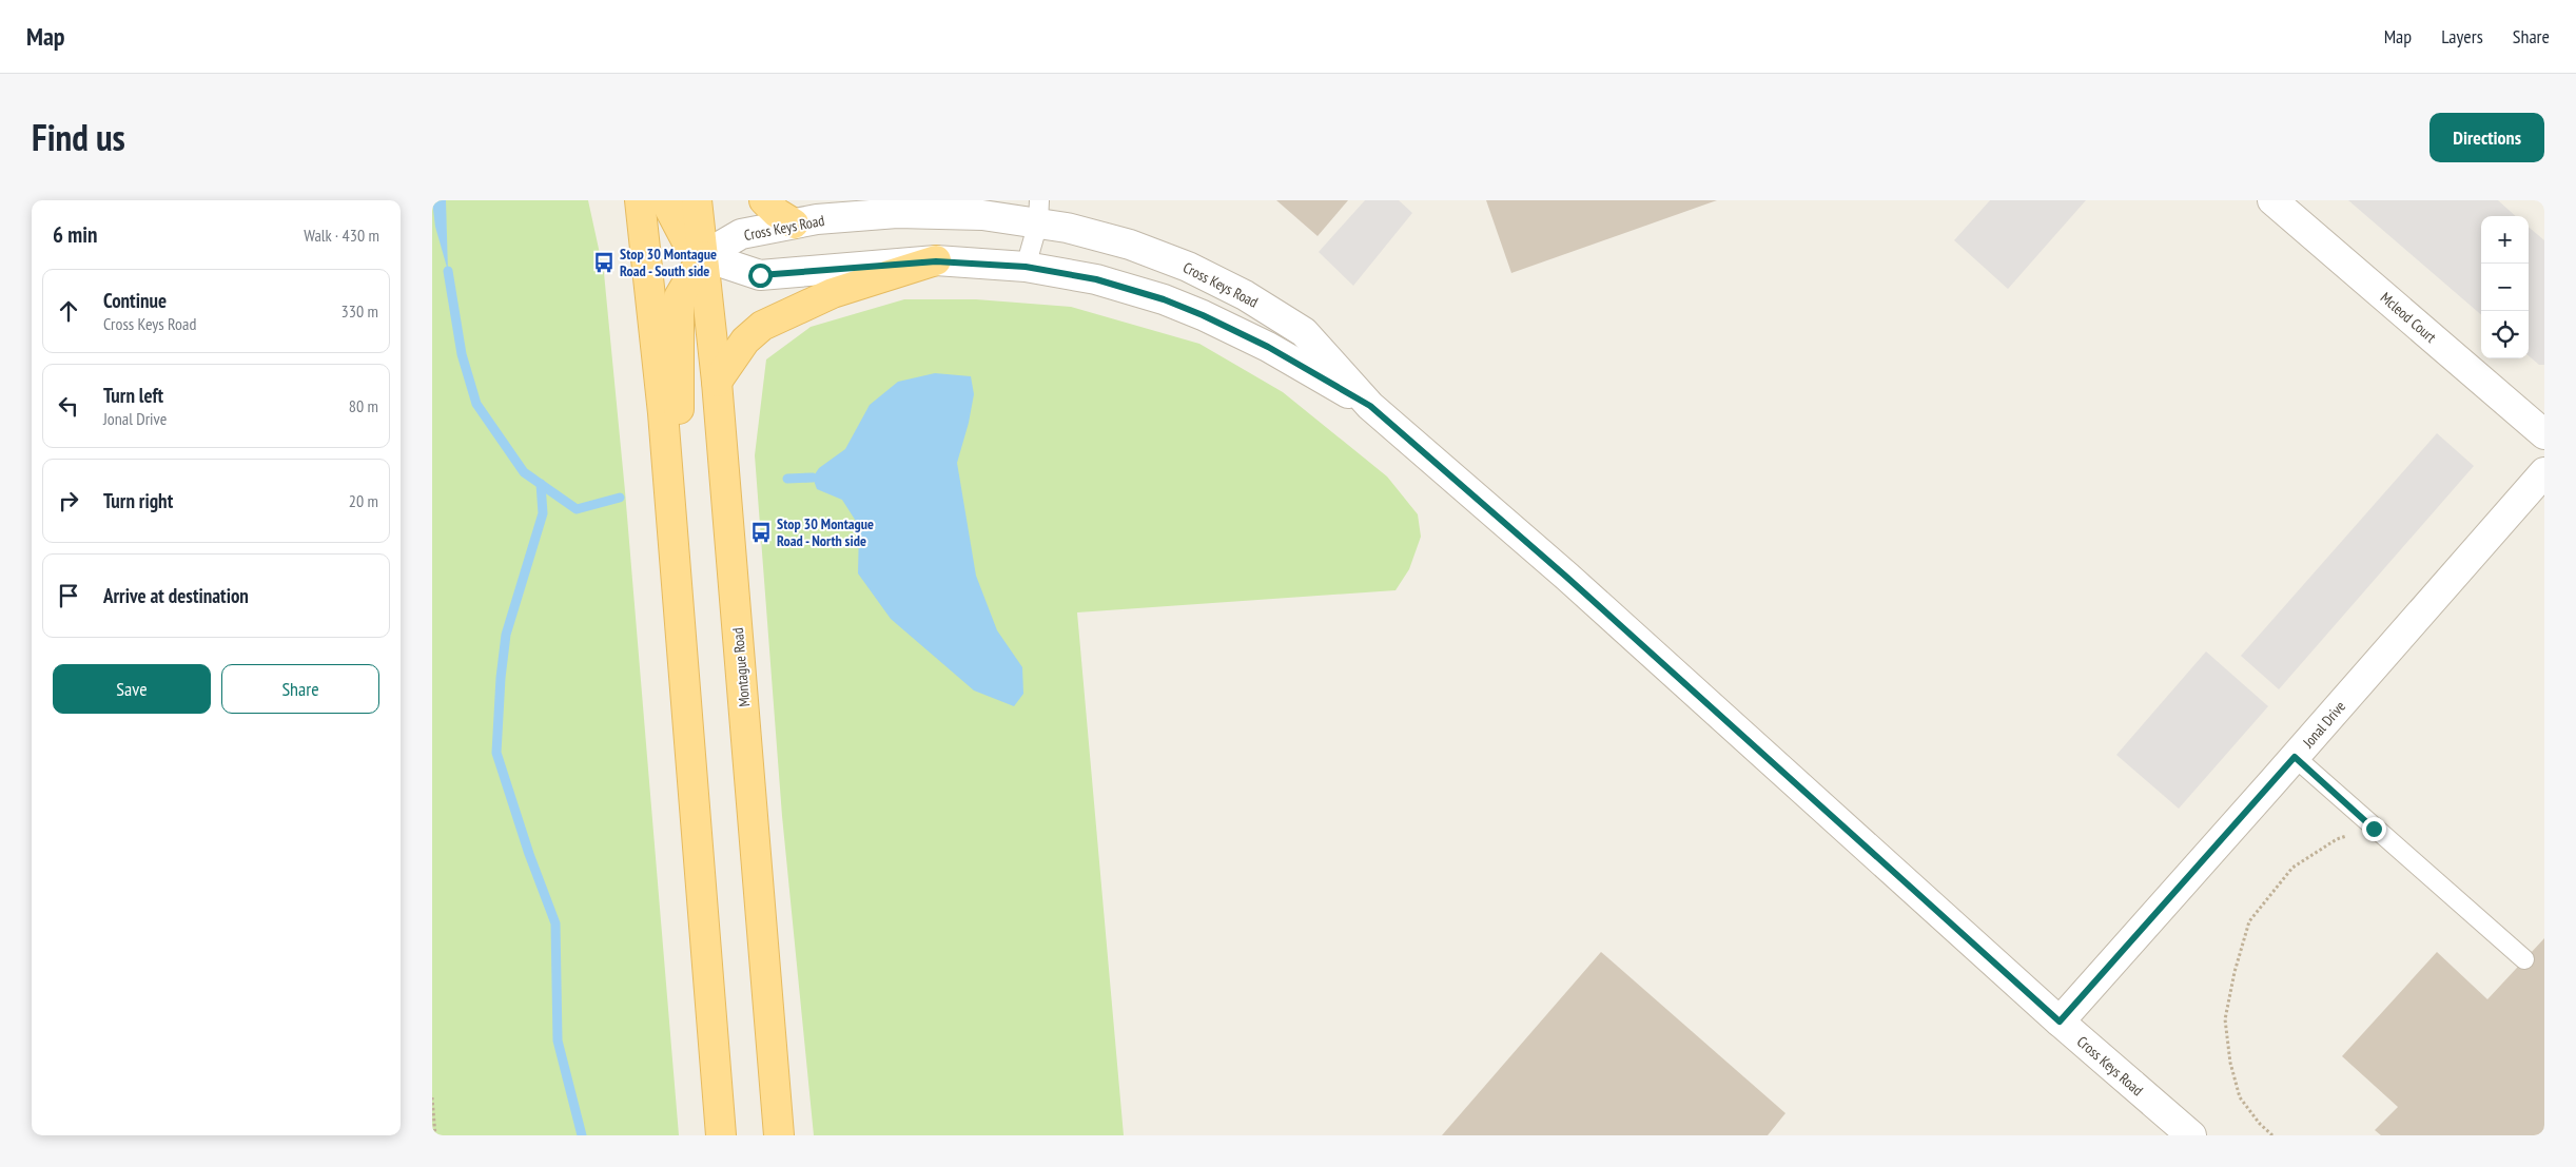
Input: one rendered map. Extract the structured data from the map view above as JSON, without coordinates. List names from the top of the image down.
{
  "streets": {
    "main road": ["Montague Road"],
    "street": ["Cross Keys Road", "Mcleod Court", "Jonal Drive"]
  },
  "crossings": [
    ["Cross Keys Road", "Montague Road"],
    ["Cross Keys Road", "Jonal Drive"]
  ],
  "places": {
    "bus stop": ["Stop 30 Montague Road - South side", "Stop 30 Montague Road - North side"]
  },
  "page": {
    "header": "Map",
    "nav": ["Map", "Layers", "Share"],
    "title": "Find us",
    "buttons": [
      "Directions",
      ["Save", "Share"]
    ],
    "heading": ["6 min", "Walk · 430 m"],
    "map_buttons": ["+", "−"],
    "list": [
      ["Continue", "Cross Keys Road", "330 m"],
      ["Turn left", "Jonal Drive", "80 m"],
      ["Turn right", "20 m"],
      "Arrive at destination"
    ]
  }
}
